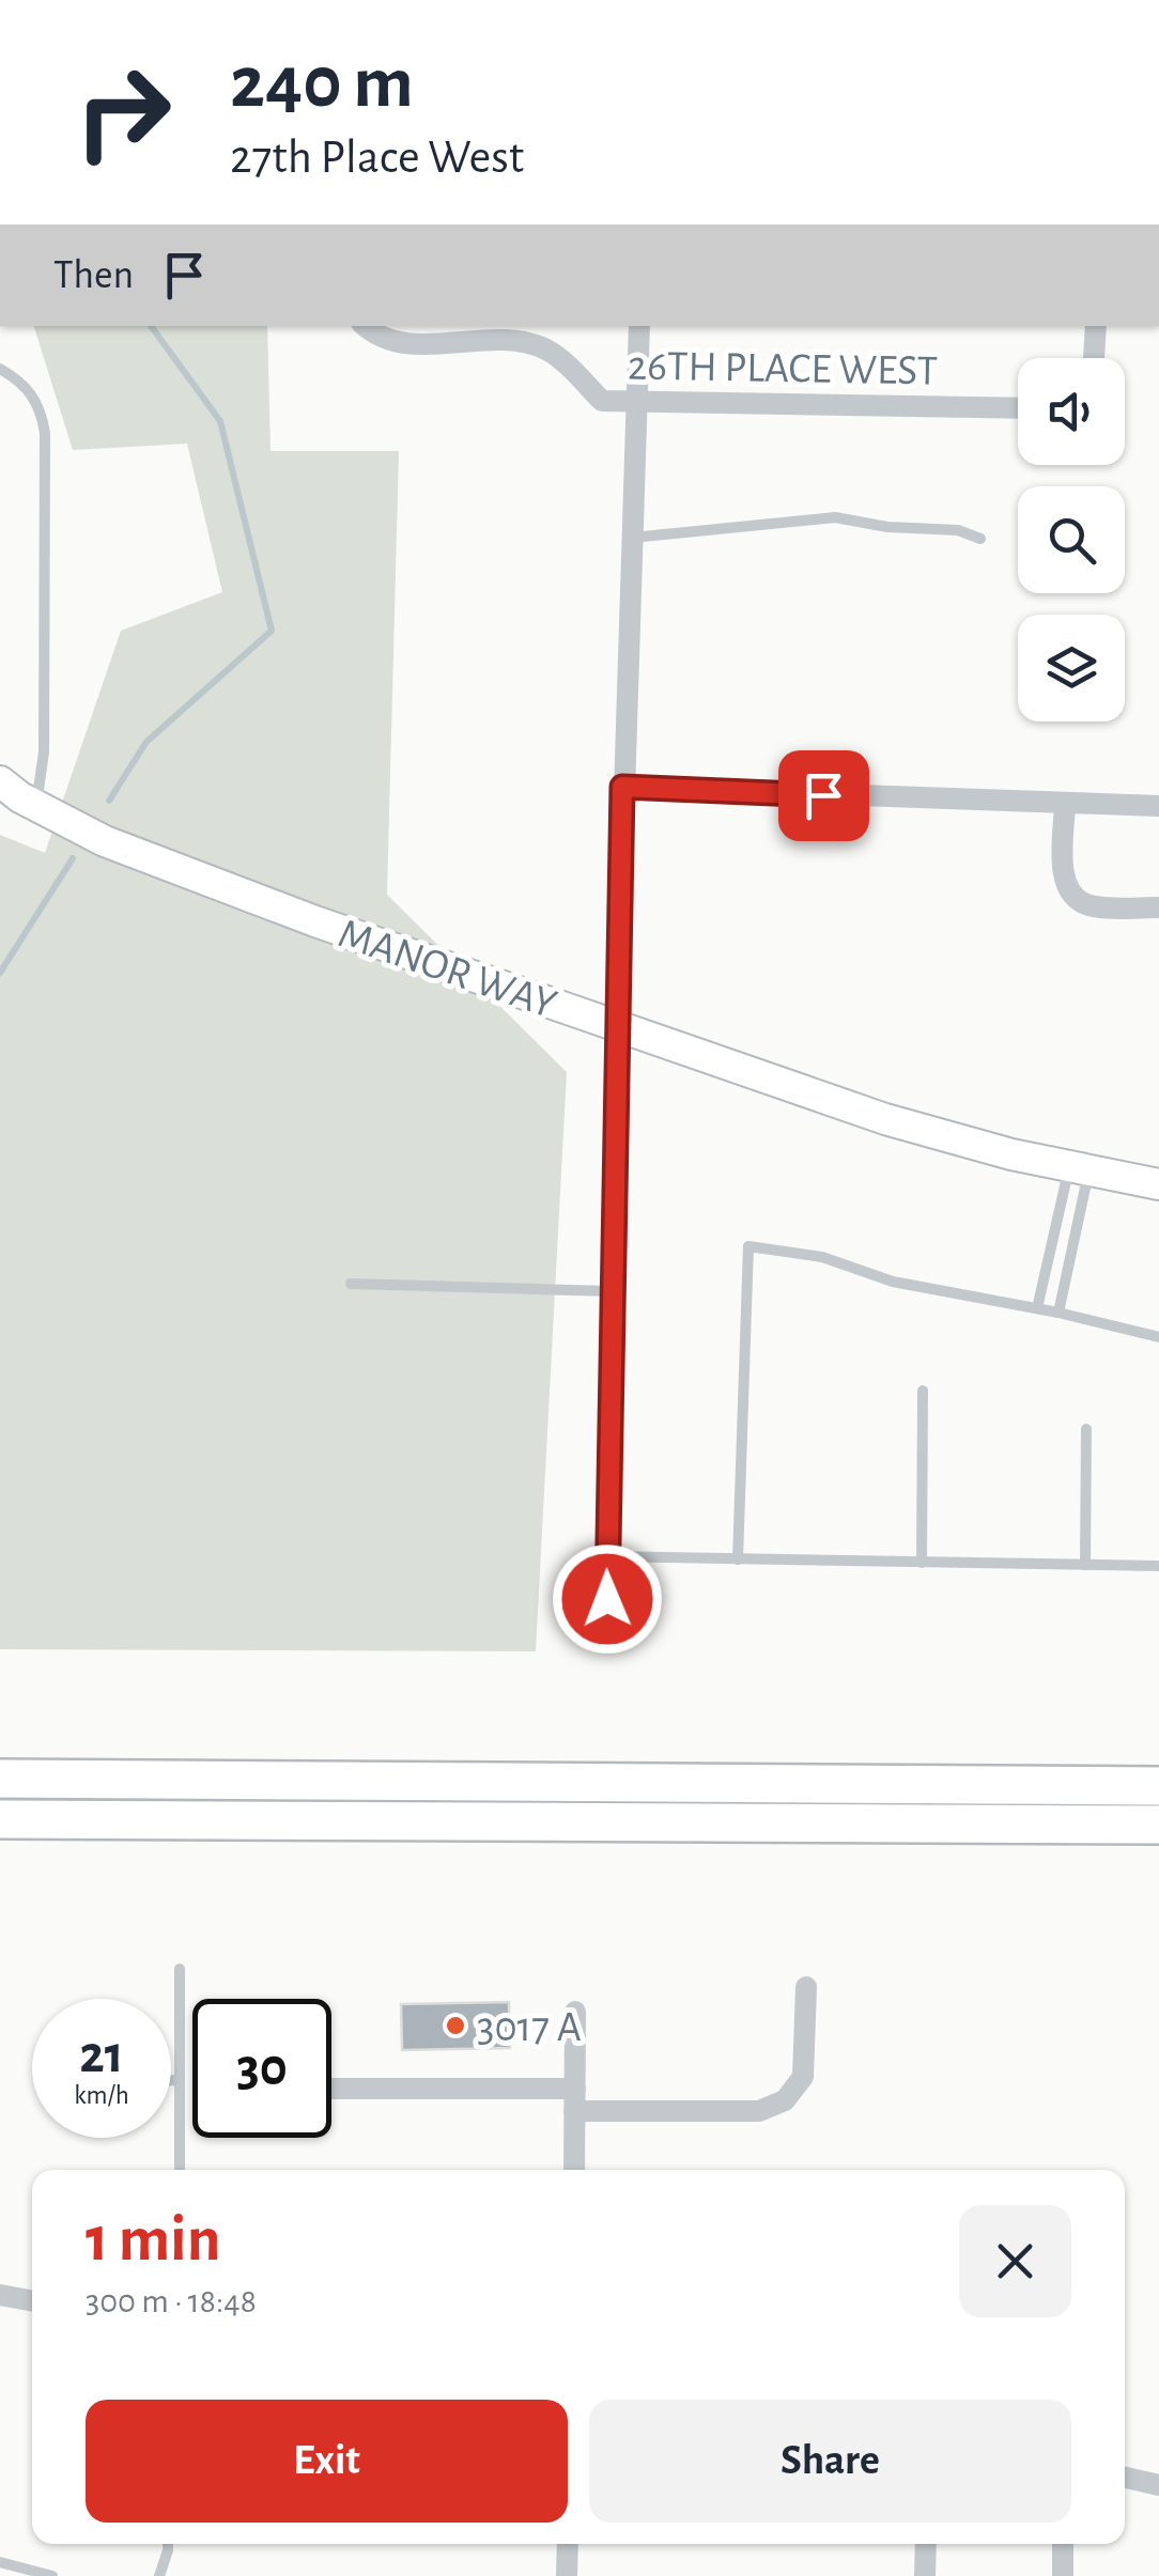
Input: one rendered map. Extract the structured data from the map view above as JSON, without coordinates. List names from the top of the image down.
{
  "streets": {
    "street": ["26TH PLACE WEST", "MANOR WAY"]
  },
  "places": ["3017 A"],
  "page": {
    "turn": ["240 m", "27th Place West"],
    "then": "Then",
    "speed": "21 km/h",
    "limit": "30",
    "heading": ["1 min", "300 m · 18:48"],
    "buttons": ["Exit", "Share"]
  }
}
